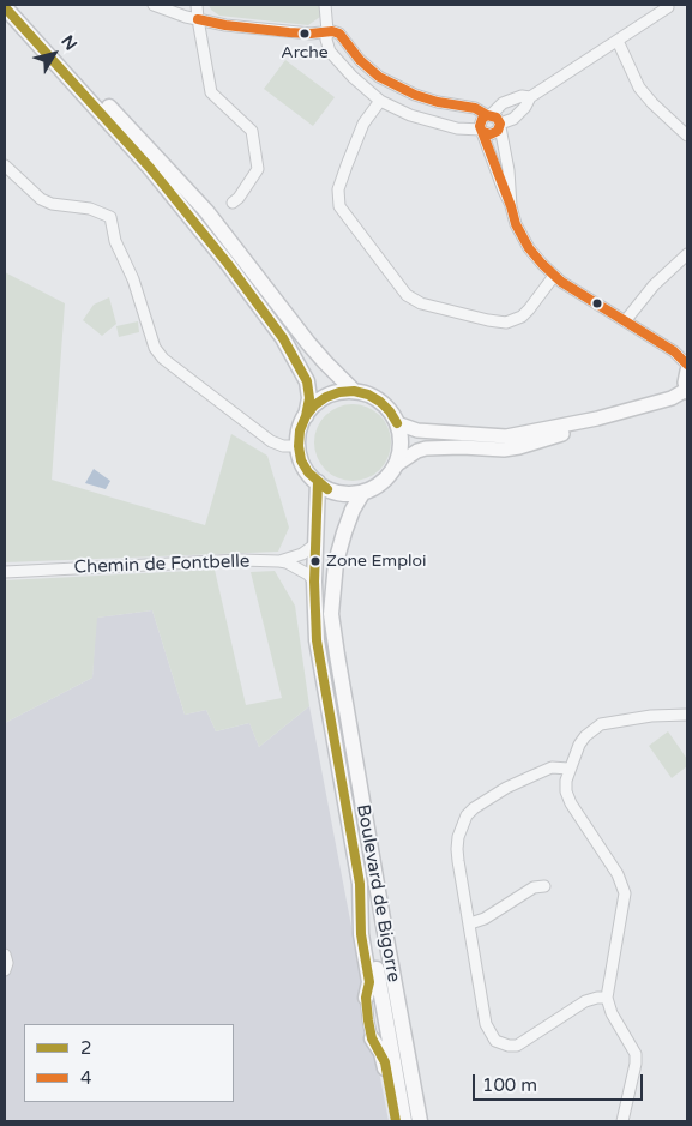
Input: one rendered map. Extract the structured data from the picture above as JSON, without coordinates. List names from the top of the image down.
{
  "streets": {
    "main road": ["Boulevard de Bigorre"],
    "street": ["Chemin de Fontbelle"]
  },
  "places": ["Arche", "Zone Emploi"],
  "lines": ["transit line 2", "transit line 4"],
  "legend": ["2", "4"],
  "scale_bar": "100 m",
  "north": "top right"
}
